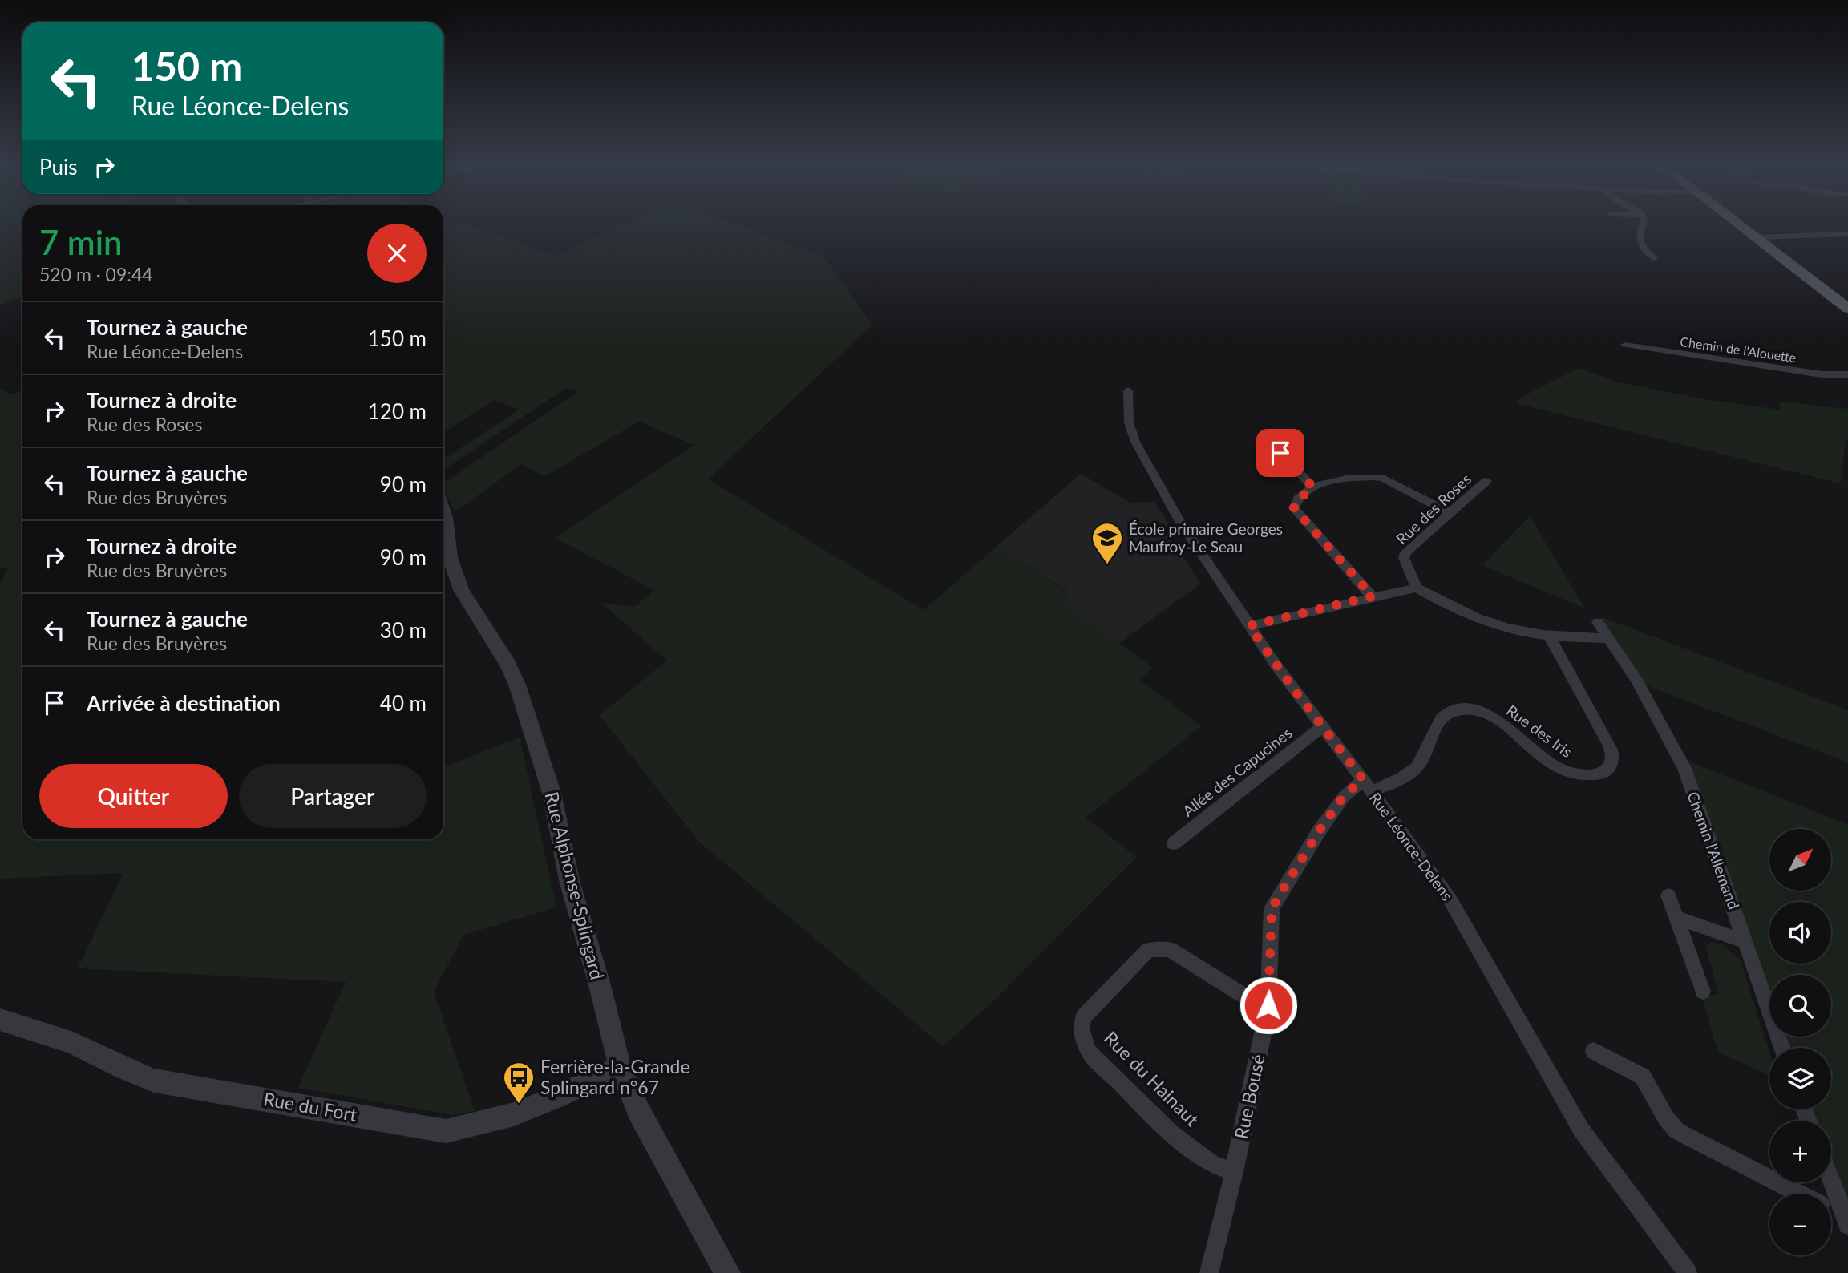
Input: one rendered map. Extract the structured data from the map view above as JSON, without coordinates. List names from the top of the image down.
{
  "streets": {
    "street": [
      "Chemin de l'Alouette",
      "Rue des Roses",
      "Rue des Iris",
      "Allée des Capucines",
      "Rue Léonce-Delens",
      "Chemin l'Allemand",
      "Rue Alphonse-Splingard",
      "Rue du Hainaut",
      "Rue Bousé",
      "Rue du Fort"
    ]
  },
  "crossings": [
    ["Rue des Iris", "Rue Léonce-Delens"],
    ["Rue des Iris", "Rue Bousé"],
    ["Allée des Capucines", "Rue Léonce-Delens"],
    ["Rue Léonce-Delens", "Rue Bousé"],
    ["Rue Alphonse-Splingard", "Rue du Fort"],
    ["Rue du Hainaut", "Rue Bousé"]
  ],
  "places": {
    "school or university": ["École primaire Georges Maufroy-Le Seau"],
    "bus stop": ["Ferrière-la-Grande Splingard n°67"]
  },
  "north": "top right",
  "page": {
    "turn": ["150 m", "Rue Léonce-Delens"],
    "then": "Puis",
    "heading": ["7 min", "520 m · 09:44"],
    "list": [
      {
        "name": "Tournez à gauche",
        "note": "Rue Léonce-Delens",
        "value": "150 m"
      },
      {
        "name": "Tournez à droite",
        "note": "Rue des Roses",
        "value": "120 m"
      },
      {
        "name": "Tournez à gauche",
        "note": "Rue des Bruyères",
        "value": "90 m"
      },
      {
        "name": "Tournez à droite",
        "note": "Rue des Bruyères",
        "value": "90 m"
      },
      {
        "name": "Tournez à gauche",
        "note": "Rue des Bruyères",
        "value": "30 m"
      },
      {
        "name": "Arrivée à destination",
        "value": "40 m"
      }
    ],
    "buttons": ["Quitter", "Partager"],
    "map_buttons": ["+", "−"]
  }
}
